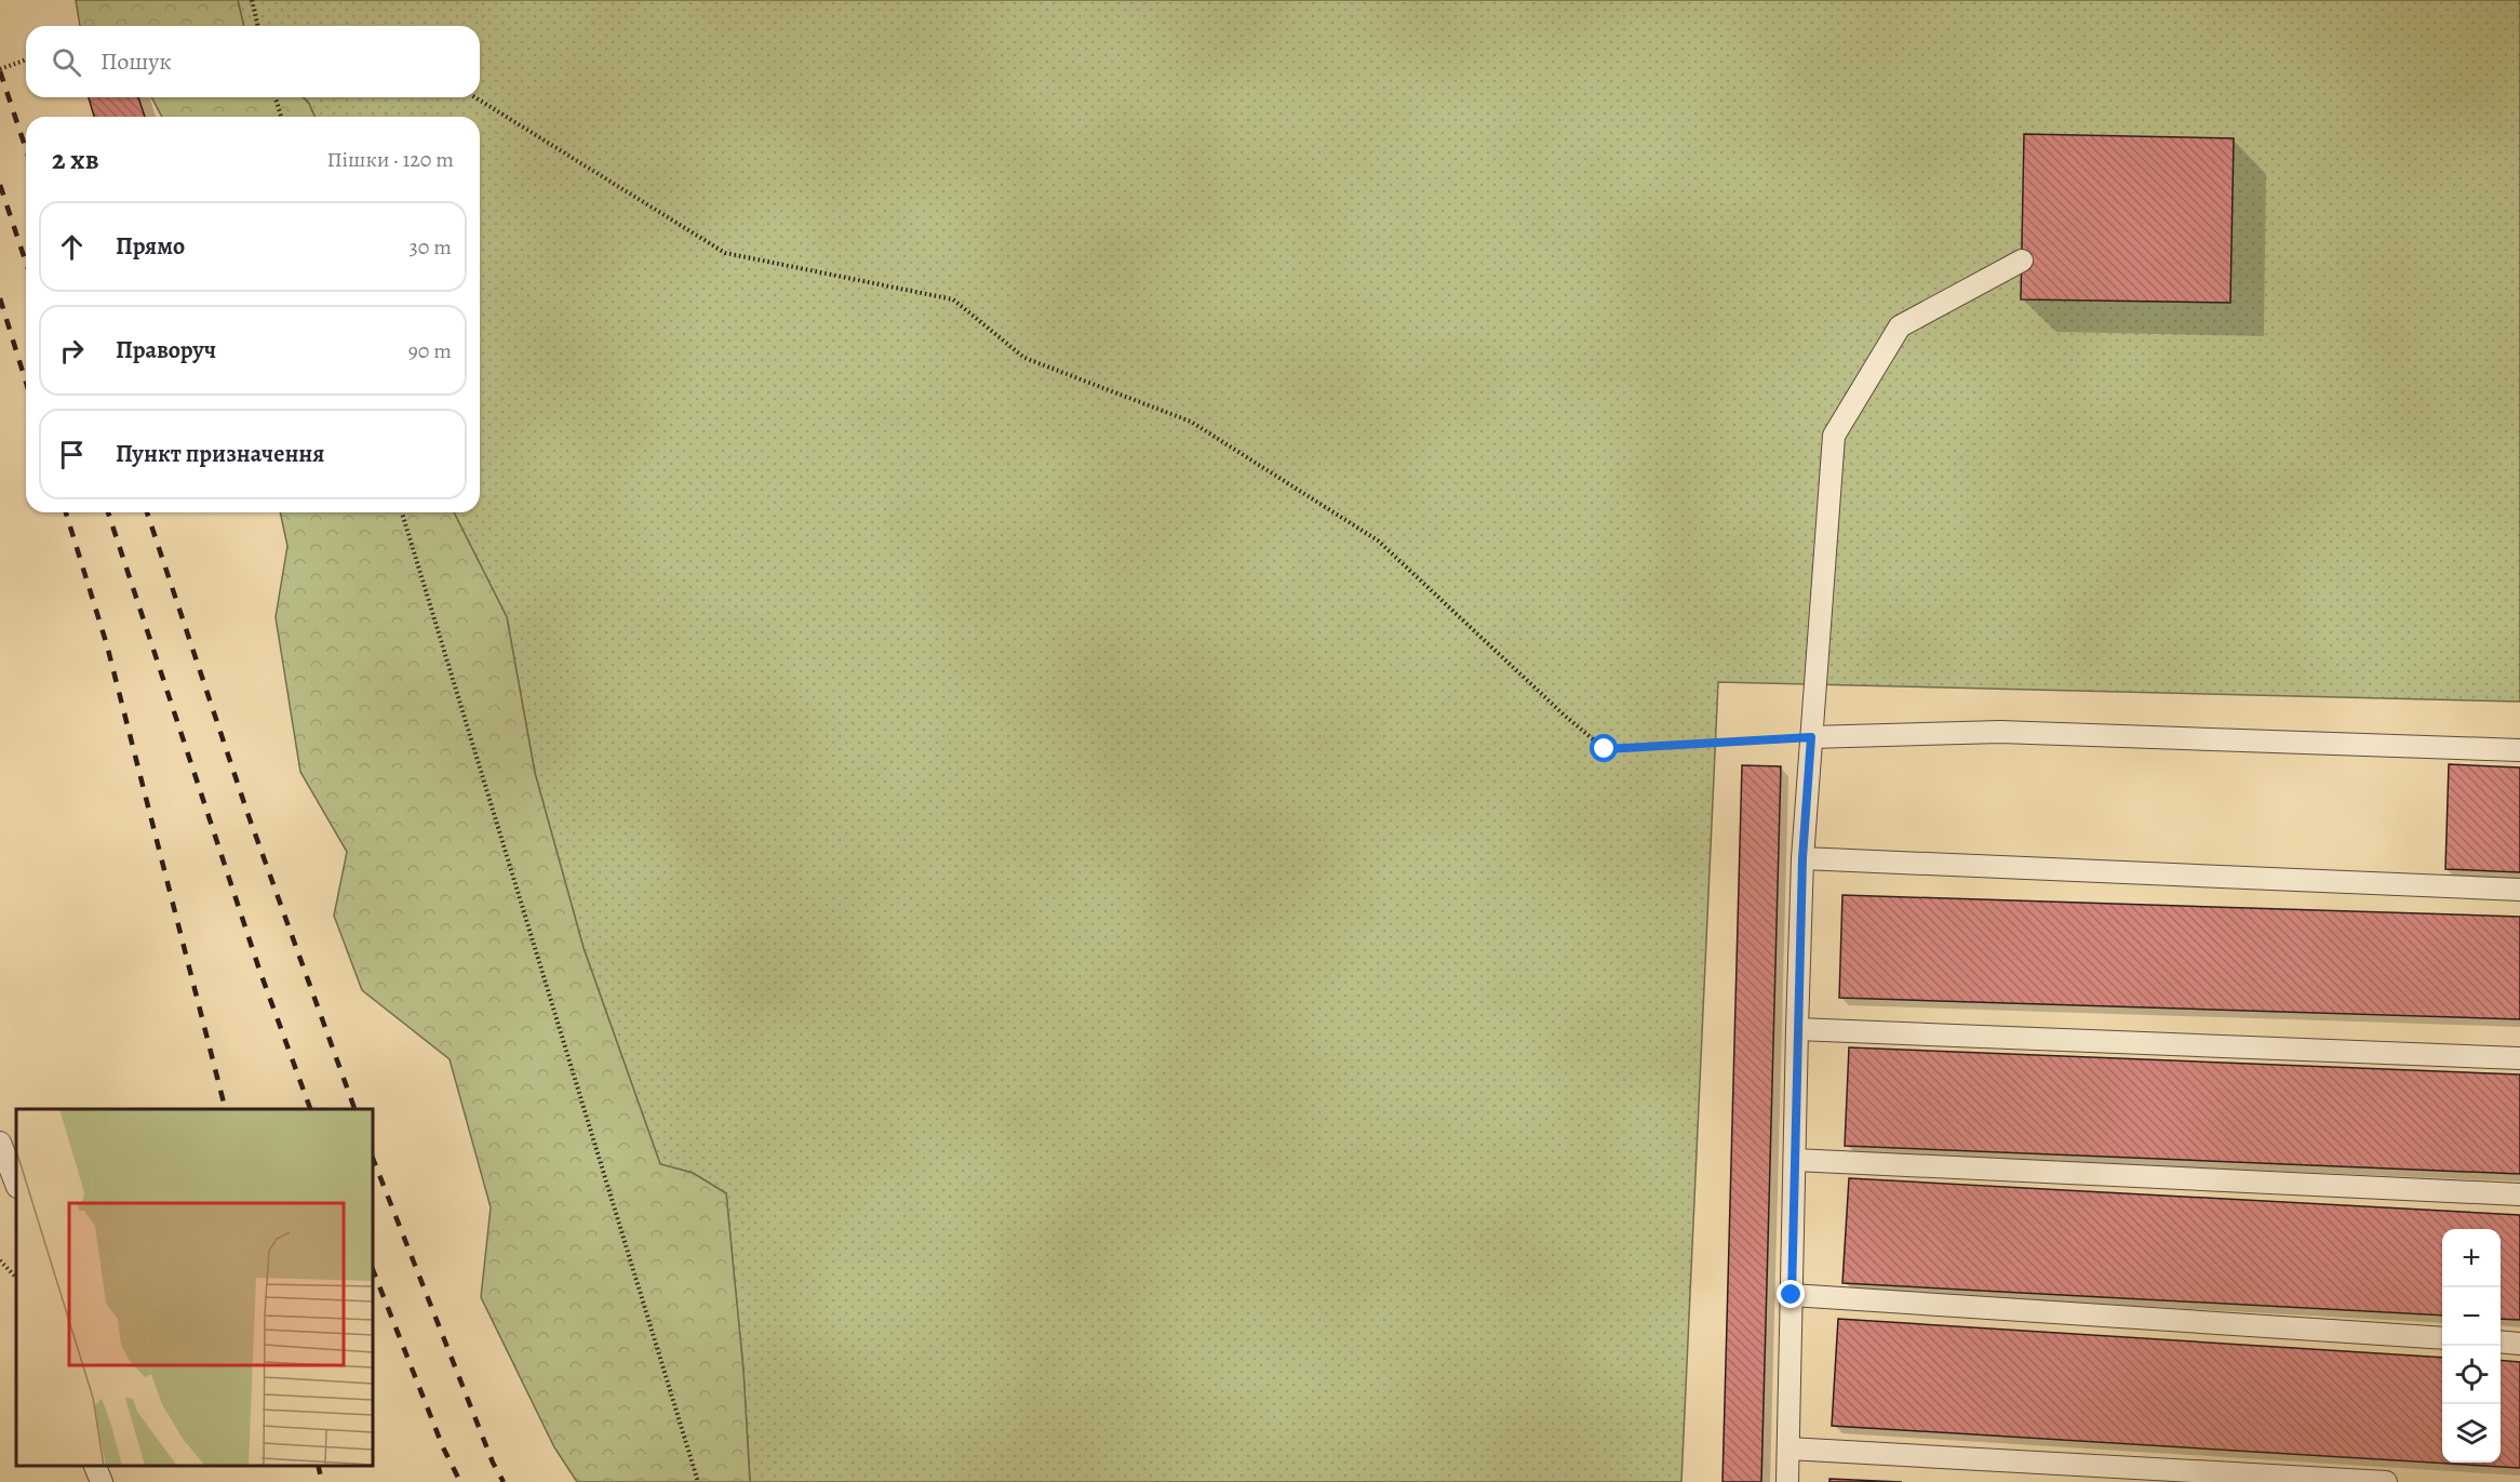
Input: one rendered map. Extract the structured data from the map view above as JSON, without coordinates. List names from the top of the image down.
{
  "page": {
    "search": "Пошук",
    "heading": ["2 хв", "Пішки · 120 m"],
    "list": [
      ["Прямо", "30 m"],
      ["Праворуч", "90 m"],
      "Пункт призначення"
    ],
    "map_buttons": ["+", "−"]
  }
}
